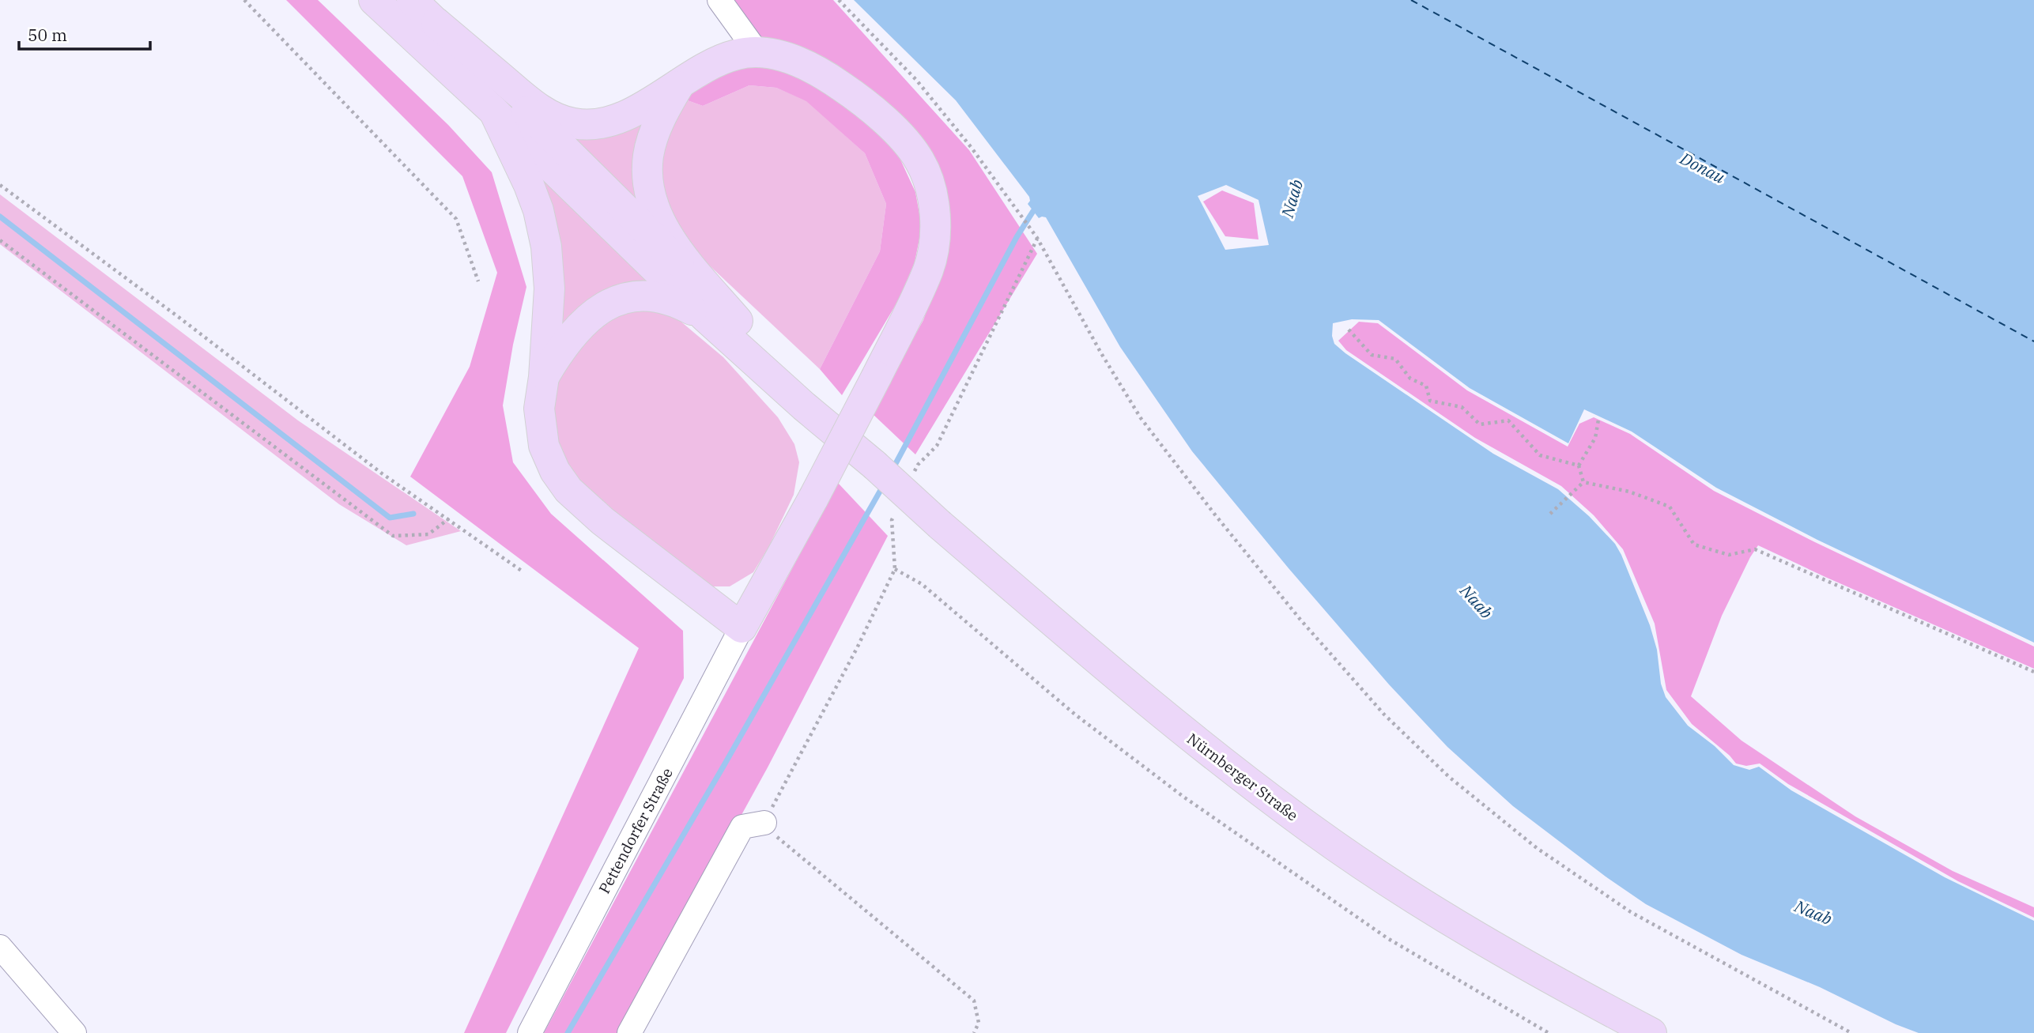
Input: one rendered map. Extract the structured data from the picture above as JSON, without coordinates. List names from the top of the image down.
{
  "streets": {
    "main road": ["Nürnberger Straße"],
    "street": ["Pettendorfer Straße"]
  },
  "water": ["Donau", "Naab"],
  "scale_bar": "50 m"
}
